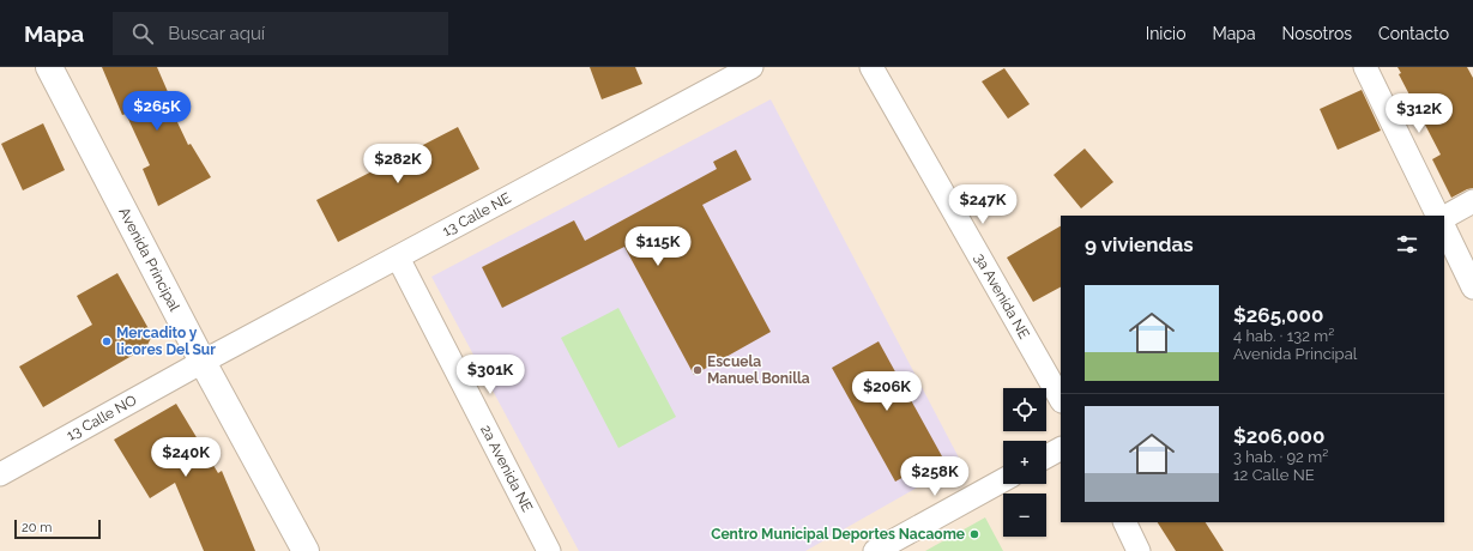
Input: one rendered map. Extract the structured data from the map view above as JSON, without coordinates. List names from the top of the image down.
{
  "streets": {
    "street": [
      "13 Calle NE",
      "Avenida Principal",
      "3a Avenida NE",
      "13 Calle NO",
      "2a Avenida NE"
    ]
  },
  "crossings": [
    ["13 Calle NE", "Avenida Principal"],
    ["13 Calle NE", "13 Calle NO"],
    ["13 Calle NE", "2a Avenida NE"],
    ["Avenida Principal", "13 Calle NO"]
  ],
  "places": ["Mercadito y licores Del Sur", "Escuela Manuel Bonilla", "Centro Municipal Deportes Nacaome"],
  "scale_bar": "20 m",
  "page": {
    "header": "Mapa",
    "search": "Buscar aquí",
    "nav": [
      "Inicio",
      "Mapa",
      "Nosotros",
      "Contacto"
    ],
    "price": [
      "$265K",
      "$312K",
      "$282K",
      "$247K",
      "$115K",
      "$301K",
      "$206K",
      "$240K",
      "$258K"
    ],
    "heading": "9 viviendas",
    "list": [
      {
        "name": "$265,000",
        "note": "4 hab. · 132 m² · Avenida Principal"
      },
      {
        "name": "$206,000",
        "note": "3 hab. · 92 m² · 12 Calle NE"
      }
    ],
    "map_buttons": ["+", "−"],
    "scale": "20 m"
  }
}
